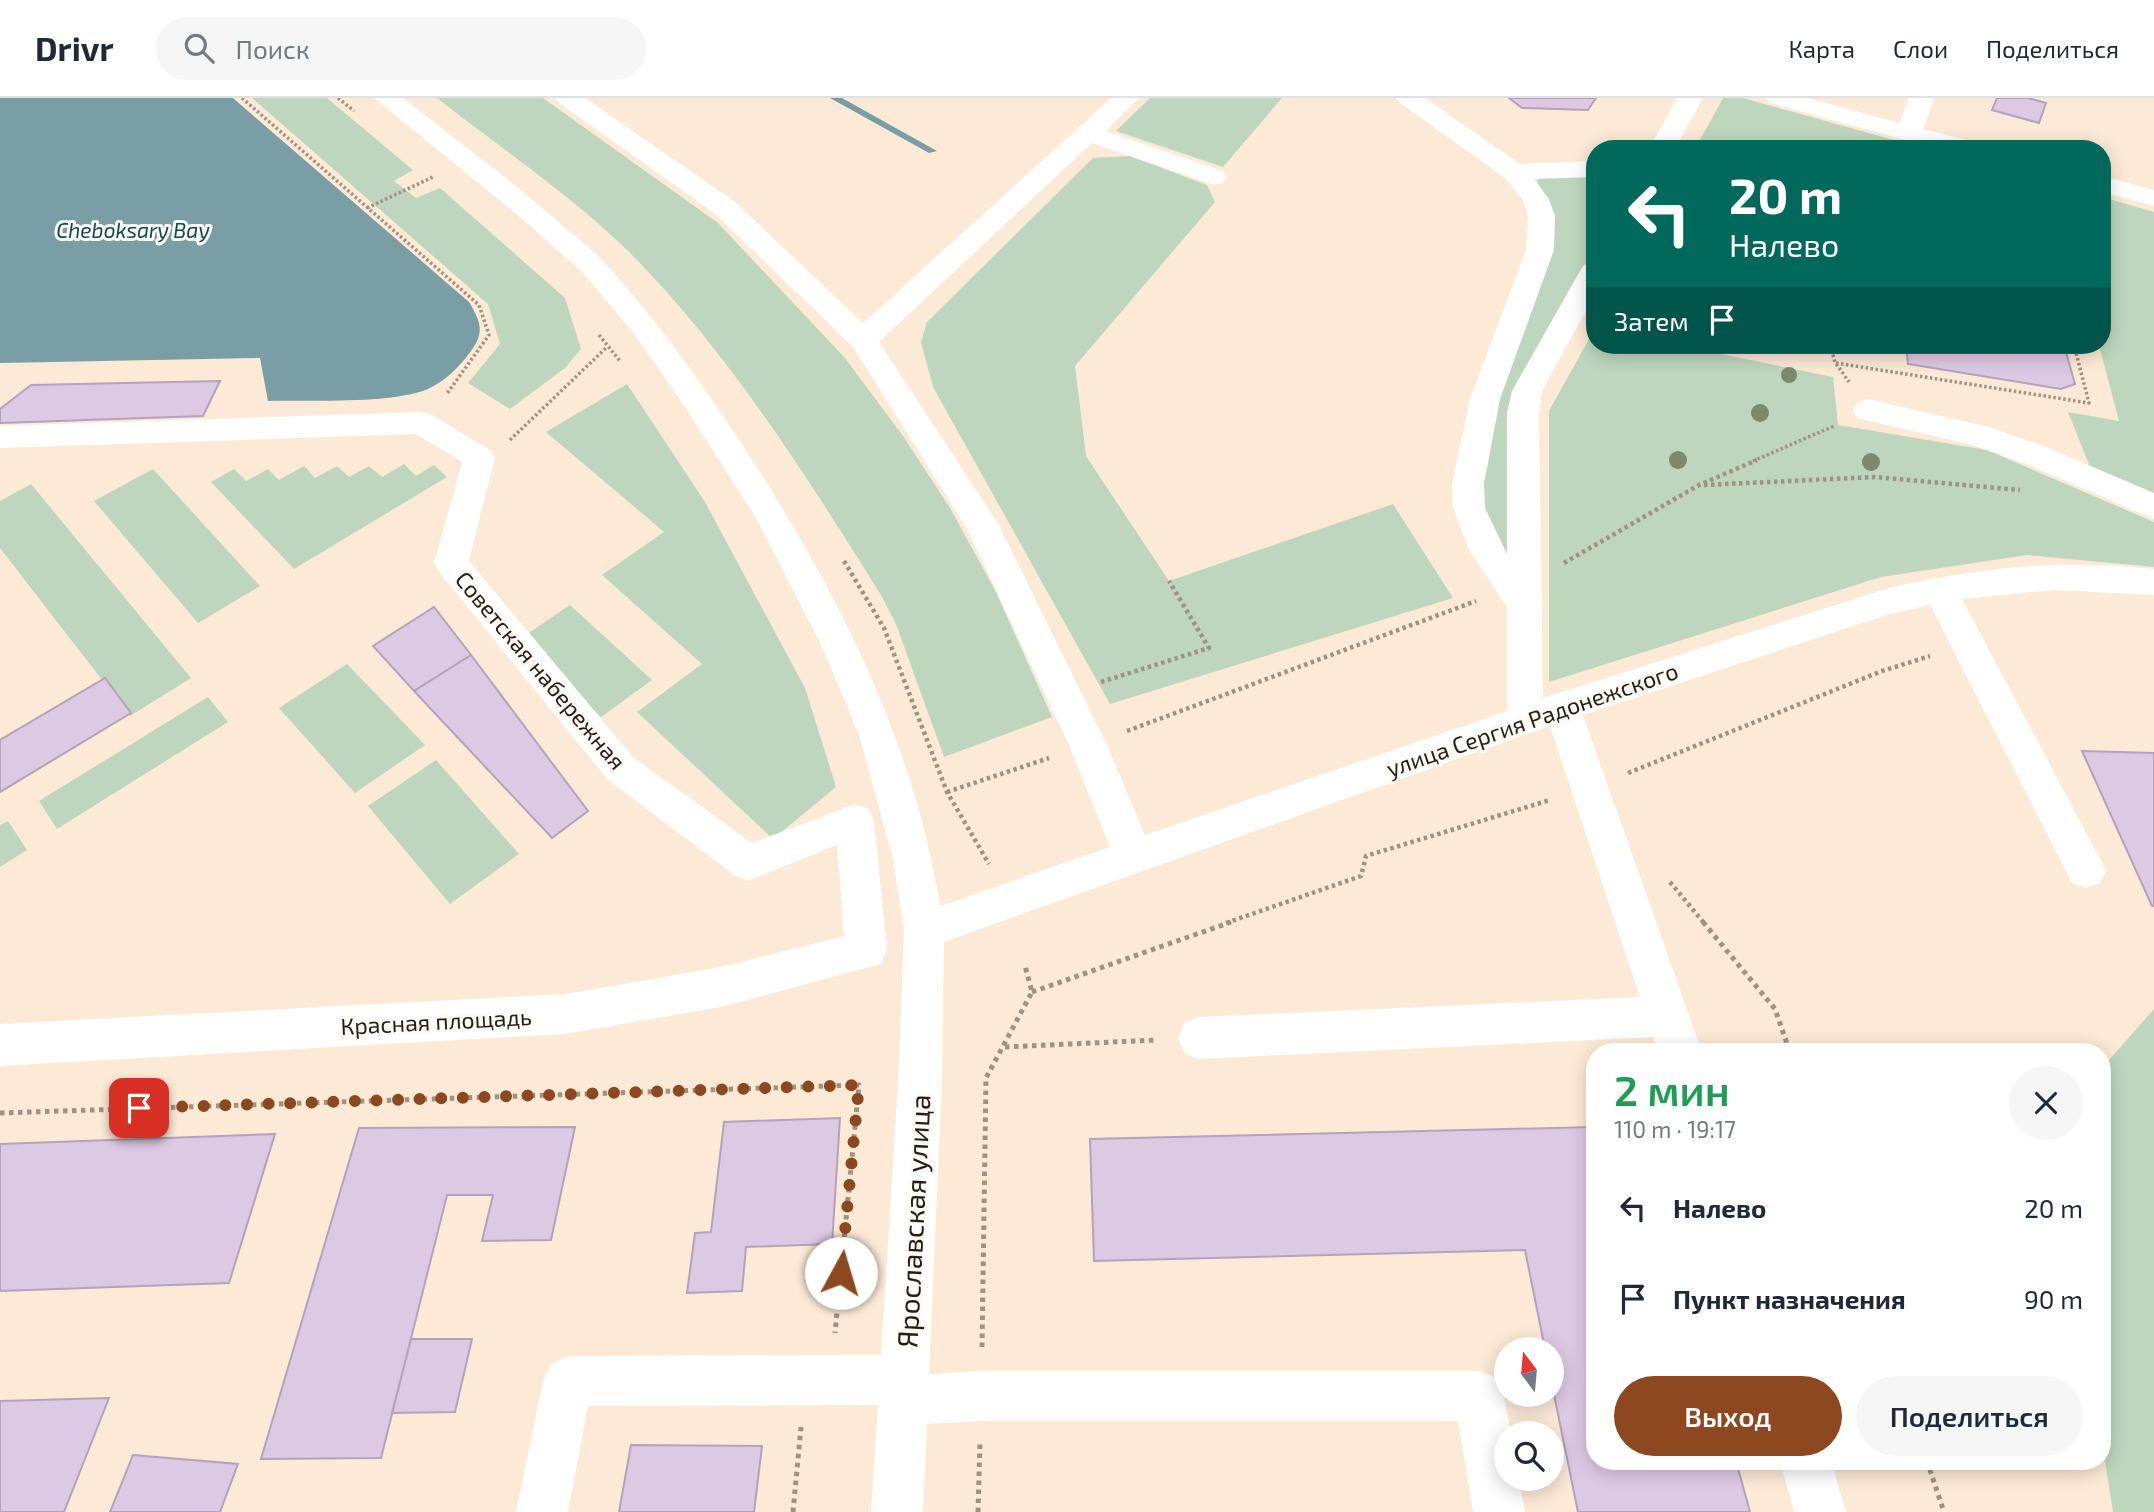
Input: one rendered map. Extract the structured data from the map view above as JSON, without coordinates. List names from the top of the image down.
{
  "streets": {
    "street": [
      "Советская набережная",
      "улица Сергия Радонежского",
      "Красная площадь",
      "Ярославская улица"
    ]
  },
  "crossings": [
    ["Советская набережная", "Красная площадь"],
    ["улица Сергия Радонежского", "Ярославская улица"]
  ],
  "water": ["Cheboksary Bay"],
  "north": "top",
  "page": {
    "header": "Drivr",
    "search": "Поиск",
    "nav": ["Карта", "Слои", "Поделиться"],
    "turn": ["20 m", "Налево"],
    "then": "Затем",
    "heading": ["2 мин", "110 m · 19:17"],
    "list": [
      {
        "name": "Налево",
        "value": "20 m"
      },
      {
        "name": "Пункт назначения",
        "value": "90 m"
      }
    ],
    "buttons": ["Выход", "Поделиться"]
  }
}
